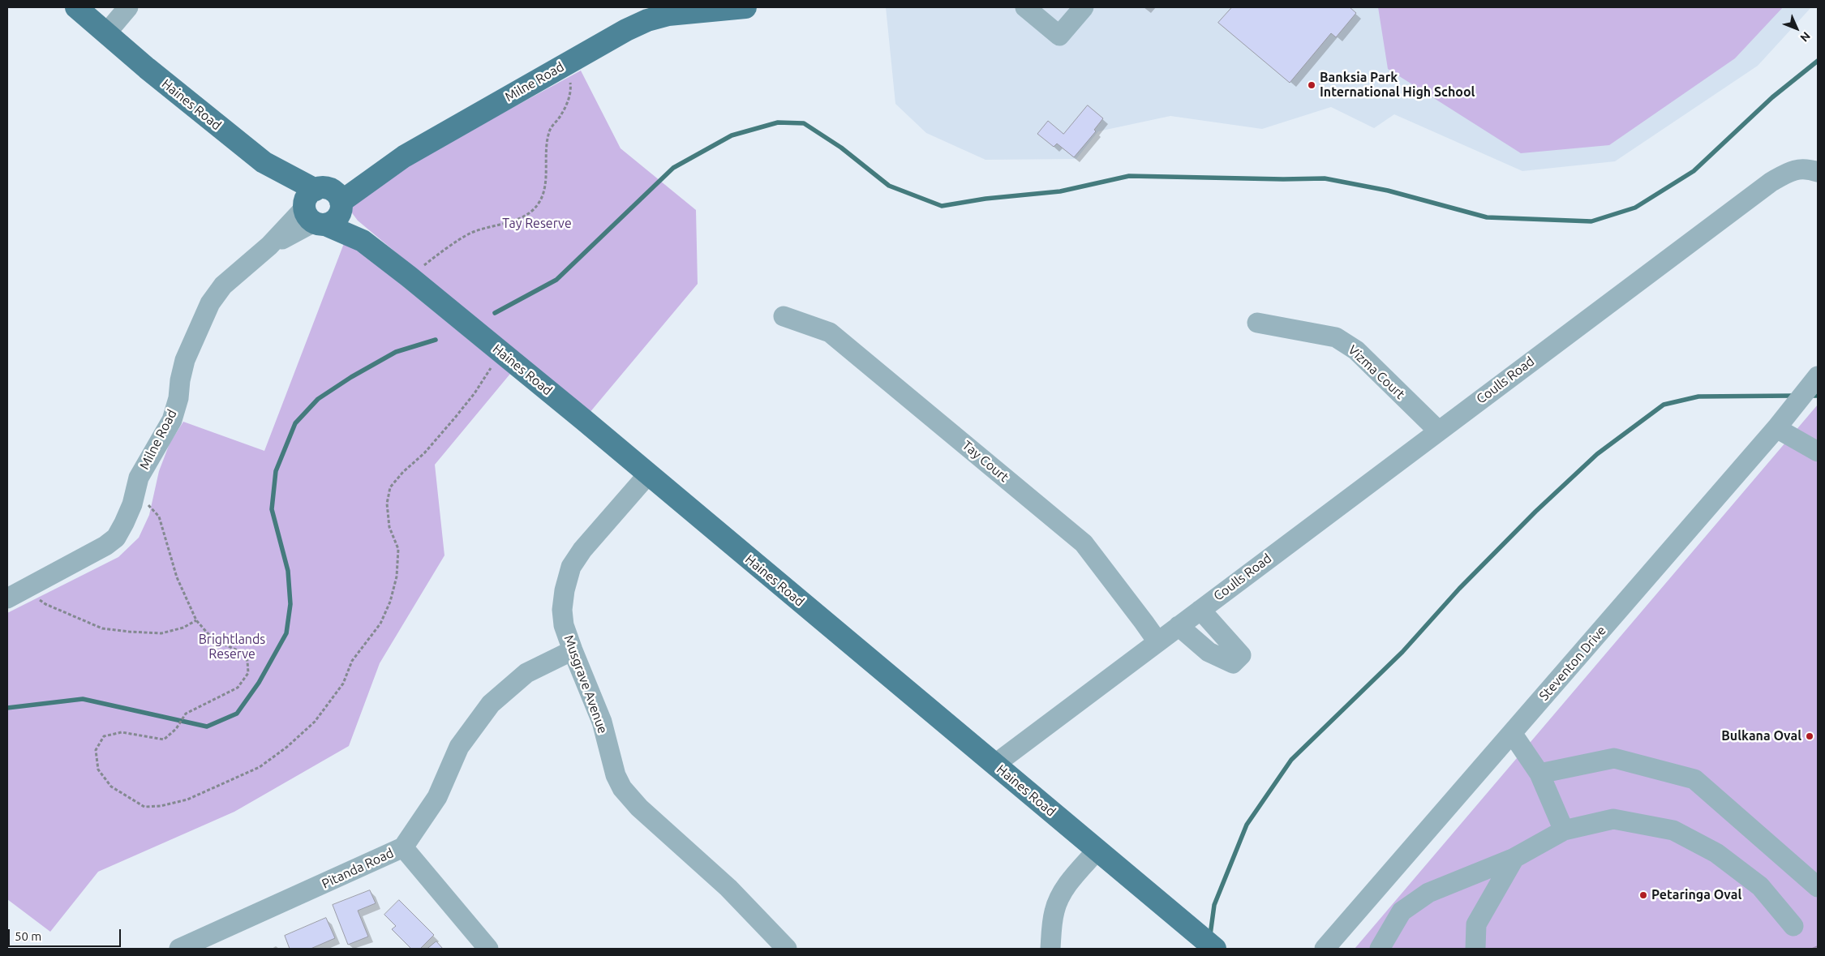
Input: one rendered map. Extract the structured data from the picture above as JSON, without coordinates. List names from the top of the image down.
{
  "streets": {
    "main road": ["Milne Road", "Haines Road"],
    "street": [
      "Vizma Court",
      "Coulls Road",
      "Tay Court",
      "Steventon Drive",
      "Musgrave Avenue",
      "Pitanda Road"
    ]
  },
  "crossings": [
    ["Milne Road", "Haines Road"],
    ["Haines Road", "Coulls Road"],
    ["Haines Road", "Musgrave Avenue"],
    ["Vizma Court", "Coulls Road"],
    ["Coulls Road", "Tay Court"],
    ["Musgrave Avenue", "Pitanda Road"]
  ],
  "parks": ["Tay Reserve", "Brightlands Reserve"],
  "places": ["Banksia Park International High School", "Bulkana Oval", "Petaringa Oval"],
  "scale_bar": "50 m",
  "north": "bottom right"
}
